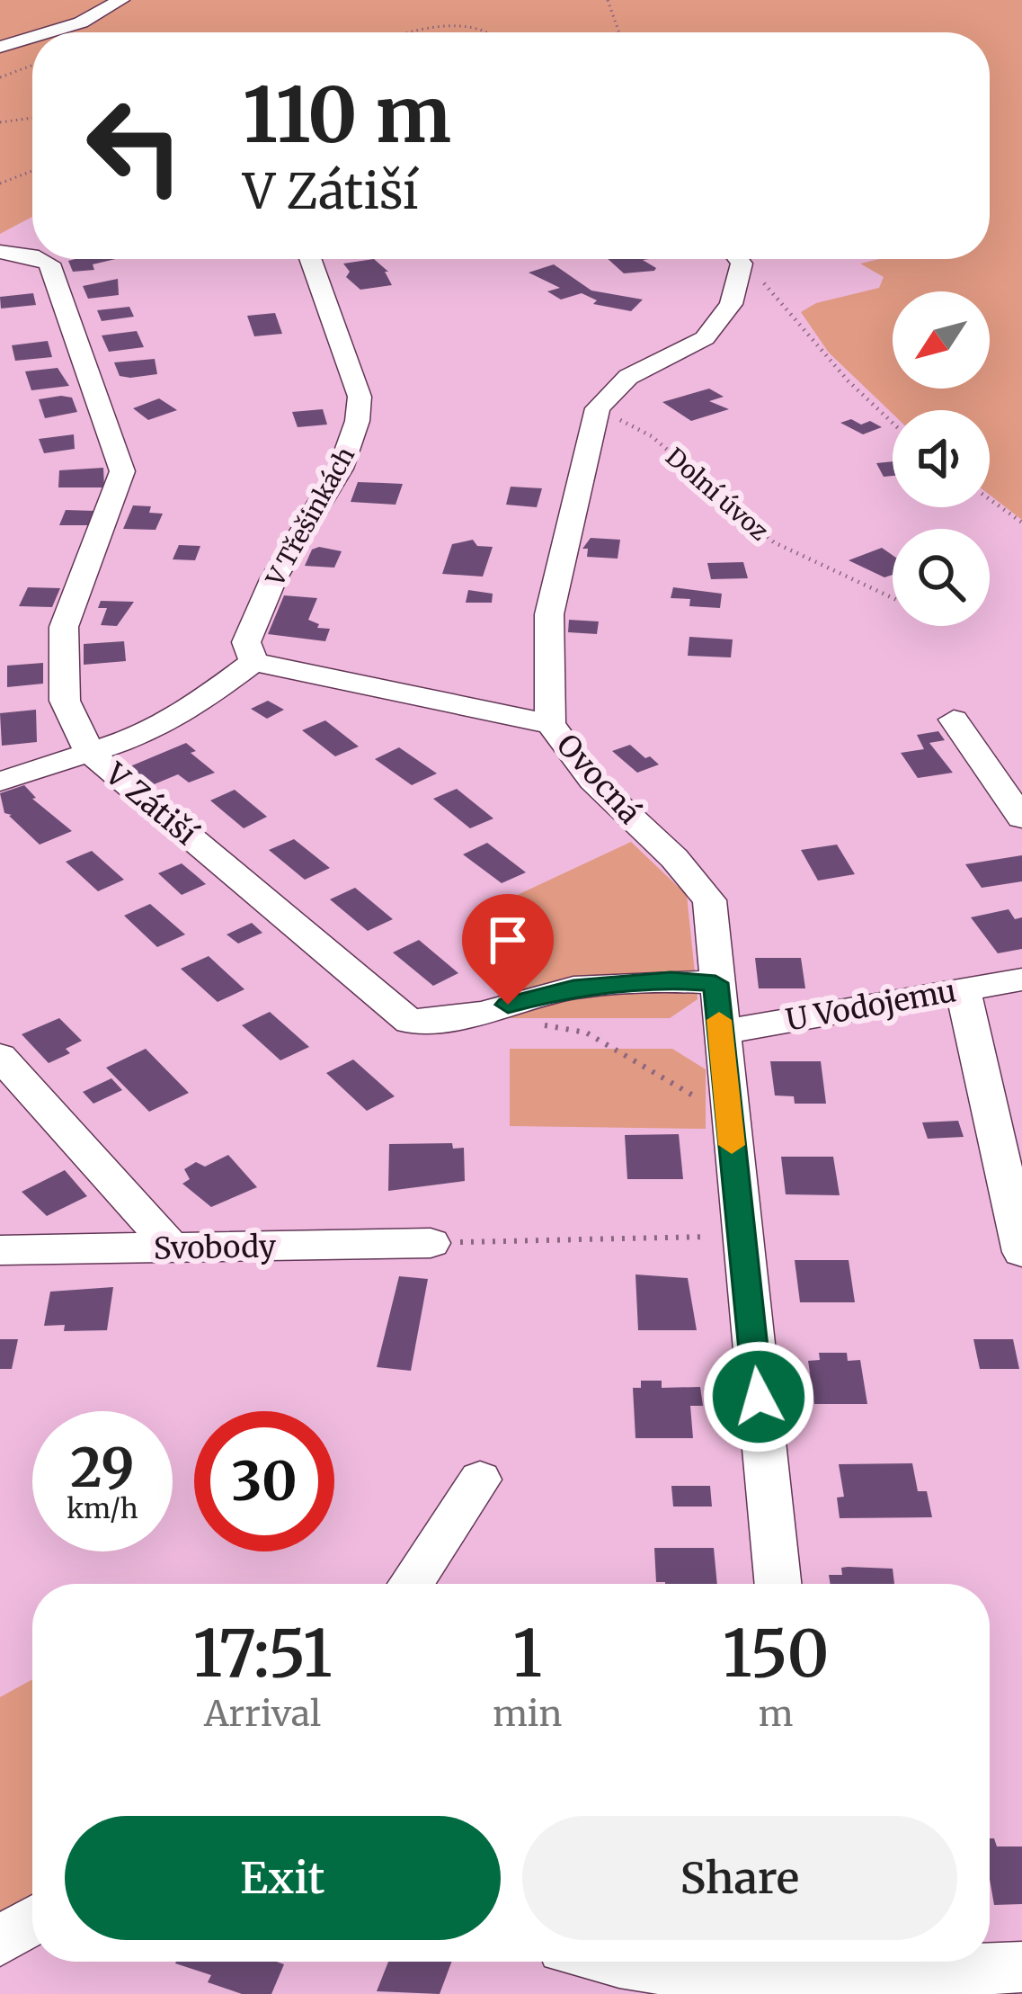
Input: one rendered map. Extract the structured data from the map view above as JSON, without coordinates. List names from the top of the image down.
{
  "streets": {
    "street": [
      "V Třešinkách",
      "Ovocná",
      "V Zátiší",
      "U Vodojemu",
      "Svobody"
    ],
    "path": ["Dolní úvoz"]
  },
  "crossings": [
    ["V Třešinkách", "Ovocná"],
    ["Ovocná", "V Zátiší"],
    ["Ovocná", "U Vodojemu"]
  ],
  "north": "bottom left",
  "page": {
    "turn": ["110 m", "V Zátiší"],
    "speed": "29 km/h",
    "limit": "30",
    "eta": [
      "17:51",
      "Arrival",
      "1",
      "min",
      "150",
      "m"
    ],
    "buttons": ["Exit", "Share"]
  }
}
